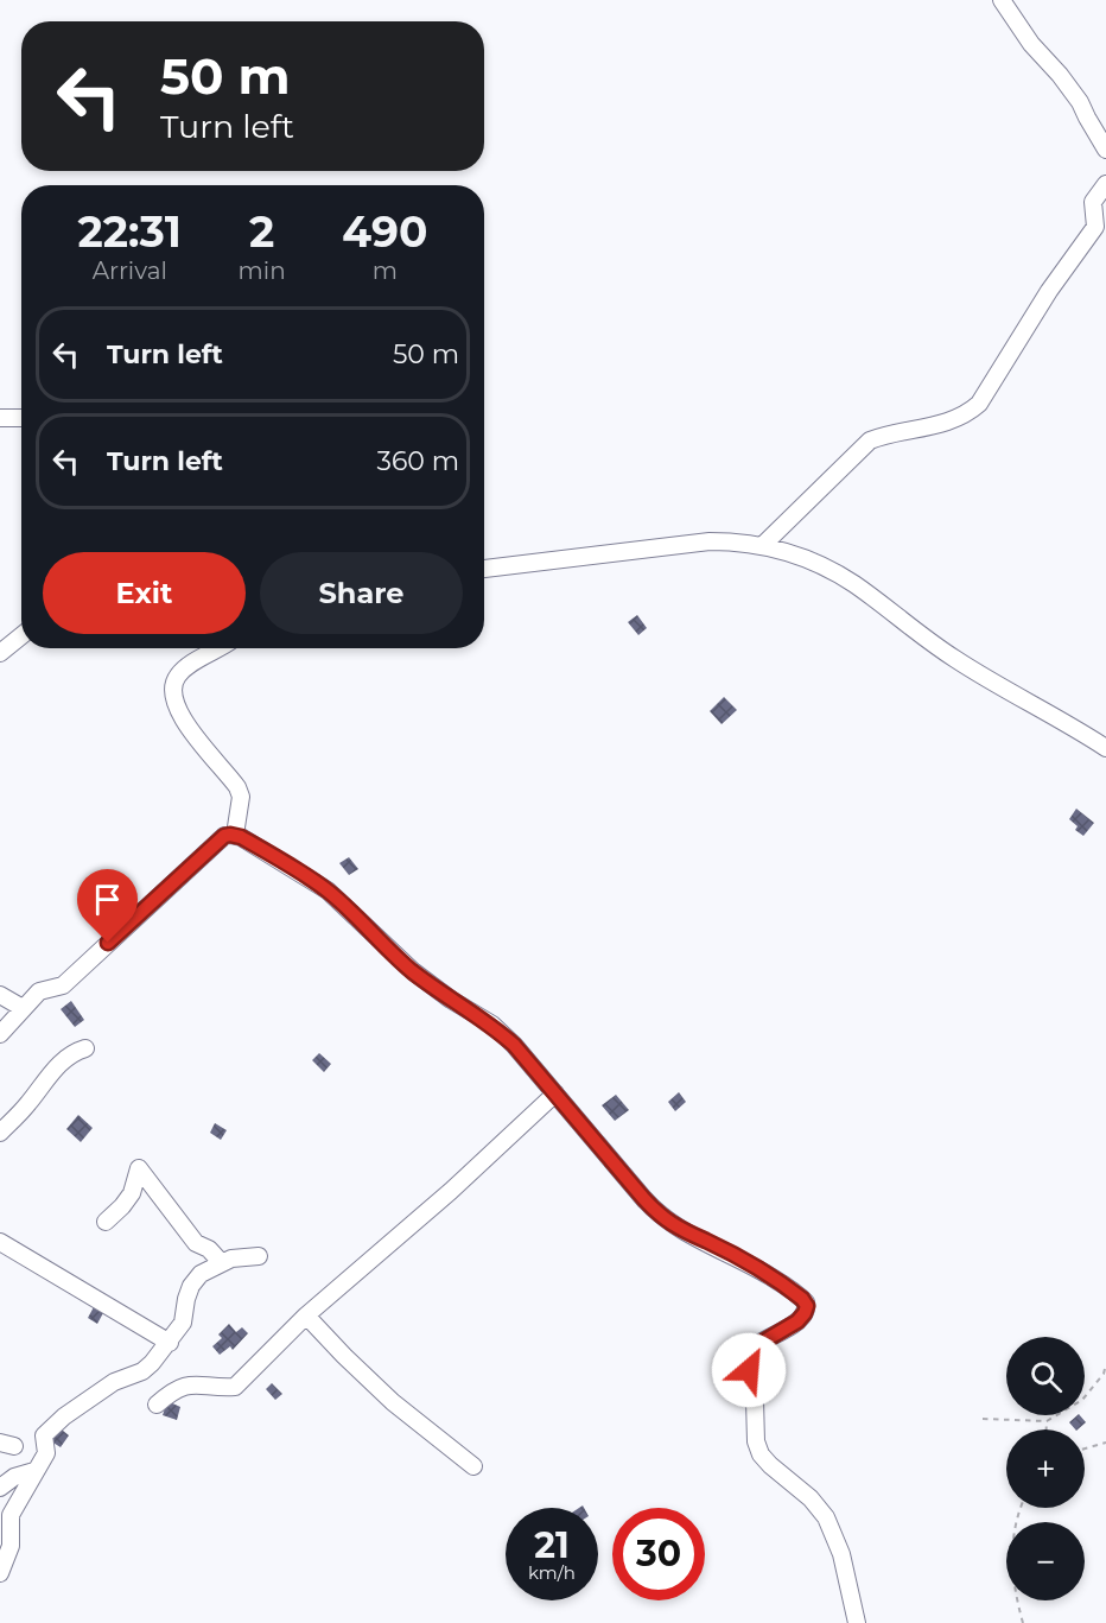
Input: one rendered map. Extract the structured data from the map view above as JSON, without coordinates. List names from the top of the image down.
{
  "page": {
    "turn": ["50 m", "Turn left"],
    "eta": [
      "22:31",
      "Arrival",
      "2",
      "min",
      "490",
      "m"
    ],
    "list": [
      {
        "name": "Turn left",
        "value": "50 m"
      },
      {
        "name": "Turn left",
        "value": "360 m"
      }
    ],
    "buttons": ["Exit", "Share"],
    "map_buttons": ["+", "−"],
    "speed": "21 km/h",
    "limit": "30"
  }
}
